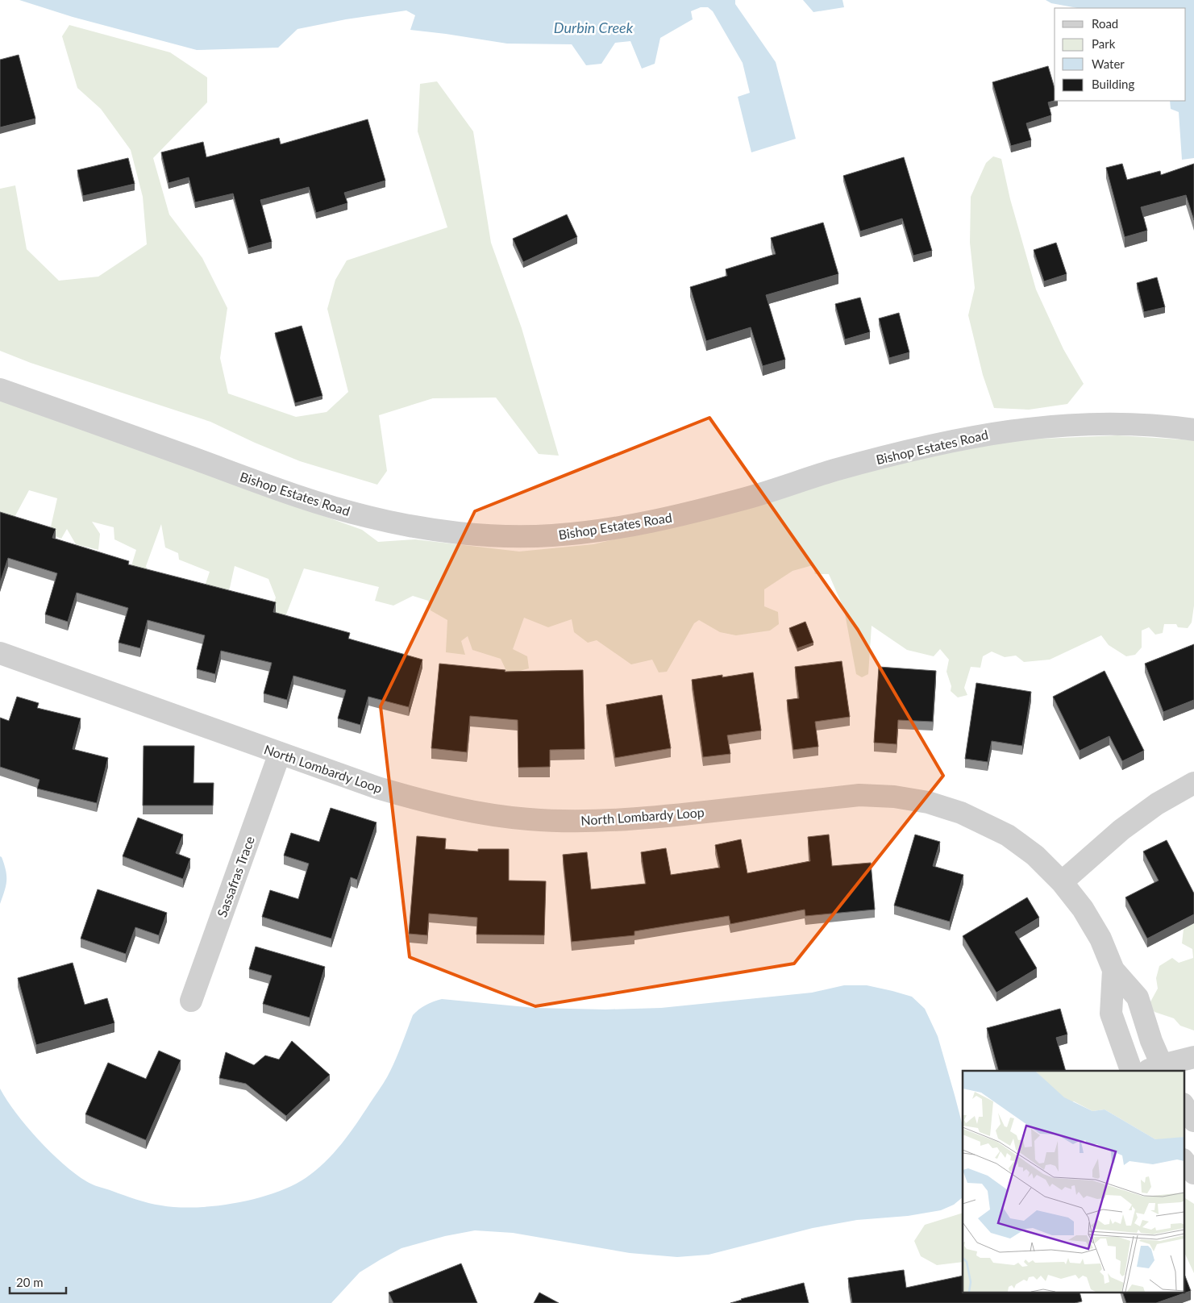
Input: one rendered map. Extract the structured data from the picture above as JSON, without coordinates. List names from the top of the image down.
{
  "streets": {
    "street": ["Bishop Estates Road", "North Lombardy Loop", "Sassafras Trace"]
  },
  "crossings": [
    ["North Lombardy Loop", "Sassafras Trace"]
  ],
  "water": ["Durbin Creek"],
  "legend": [
    "Road",
    "Park",
    "Water",
    "Building"
  ],
  "scale_bar": "20 m"
}
